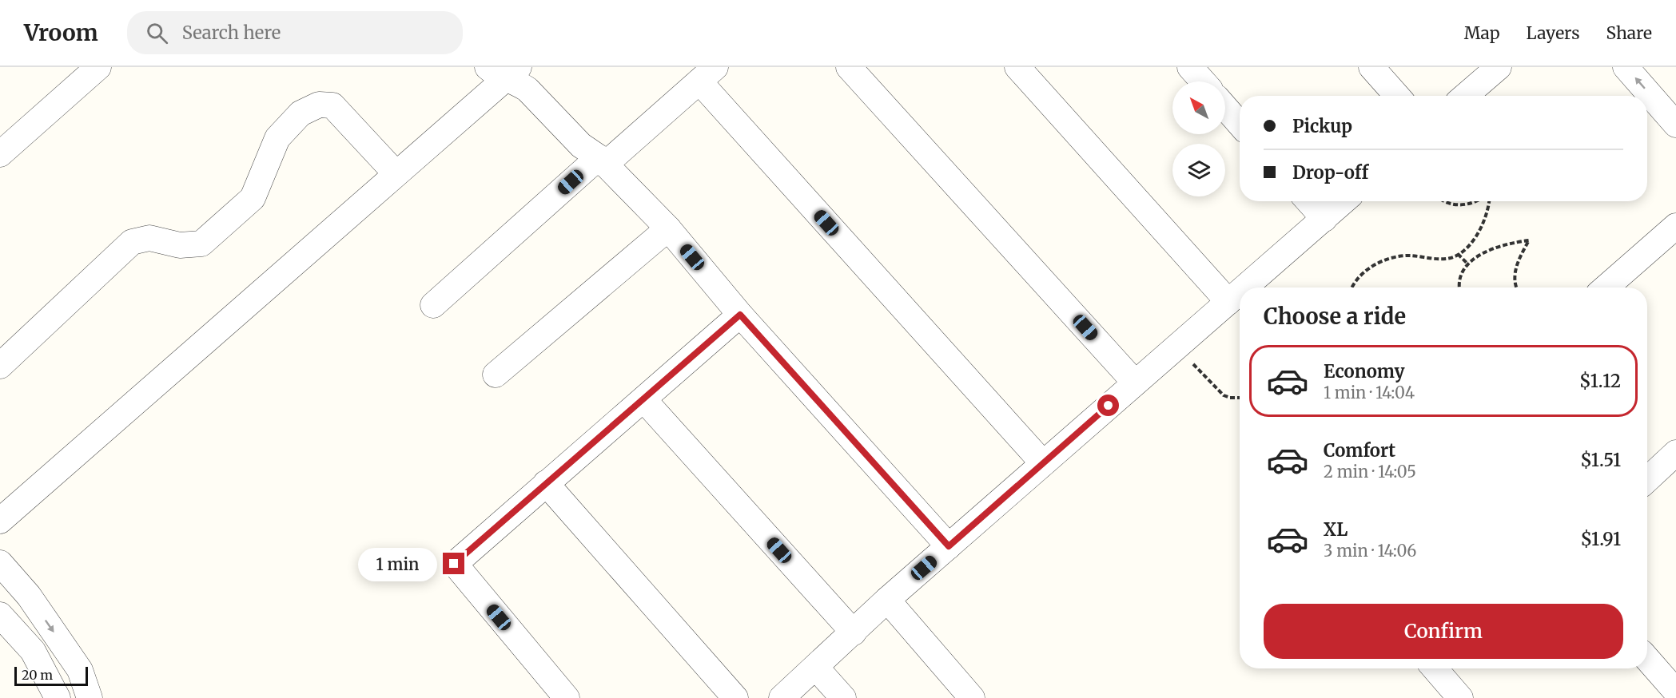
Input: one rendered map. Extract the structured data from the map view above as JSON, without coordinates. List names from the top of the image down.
{
  "scale_bar": "20 m",
  "north": "top left",
  "page": {
    "header": "Vroom",
    "search": "Search here",
    "nav": ["Map", "Layers", "Share"],
    "banner": ["Pickup", "Drop-off"],
    "heading": "Choose a ride",
    "list": [
      {
        "name": "Economy",
        "note": "1 min · 14:04",
        "value": "$1.12"
      },
      {
        "name": "Comfort",
        "note": "2 min · 14:05",
        "value": "$1.51"
      },
      {
        "name": "XL",
        "note": "3 min · 14:06",
        "value": "$1.91"
      }
    ],
    "bubble": "1 min",
    "buttons": "Confirm",
    "scale": "20 m"
  }
}
